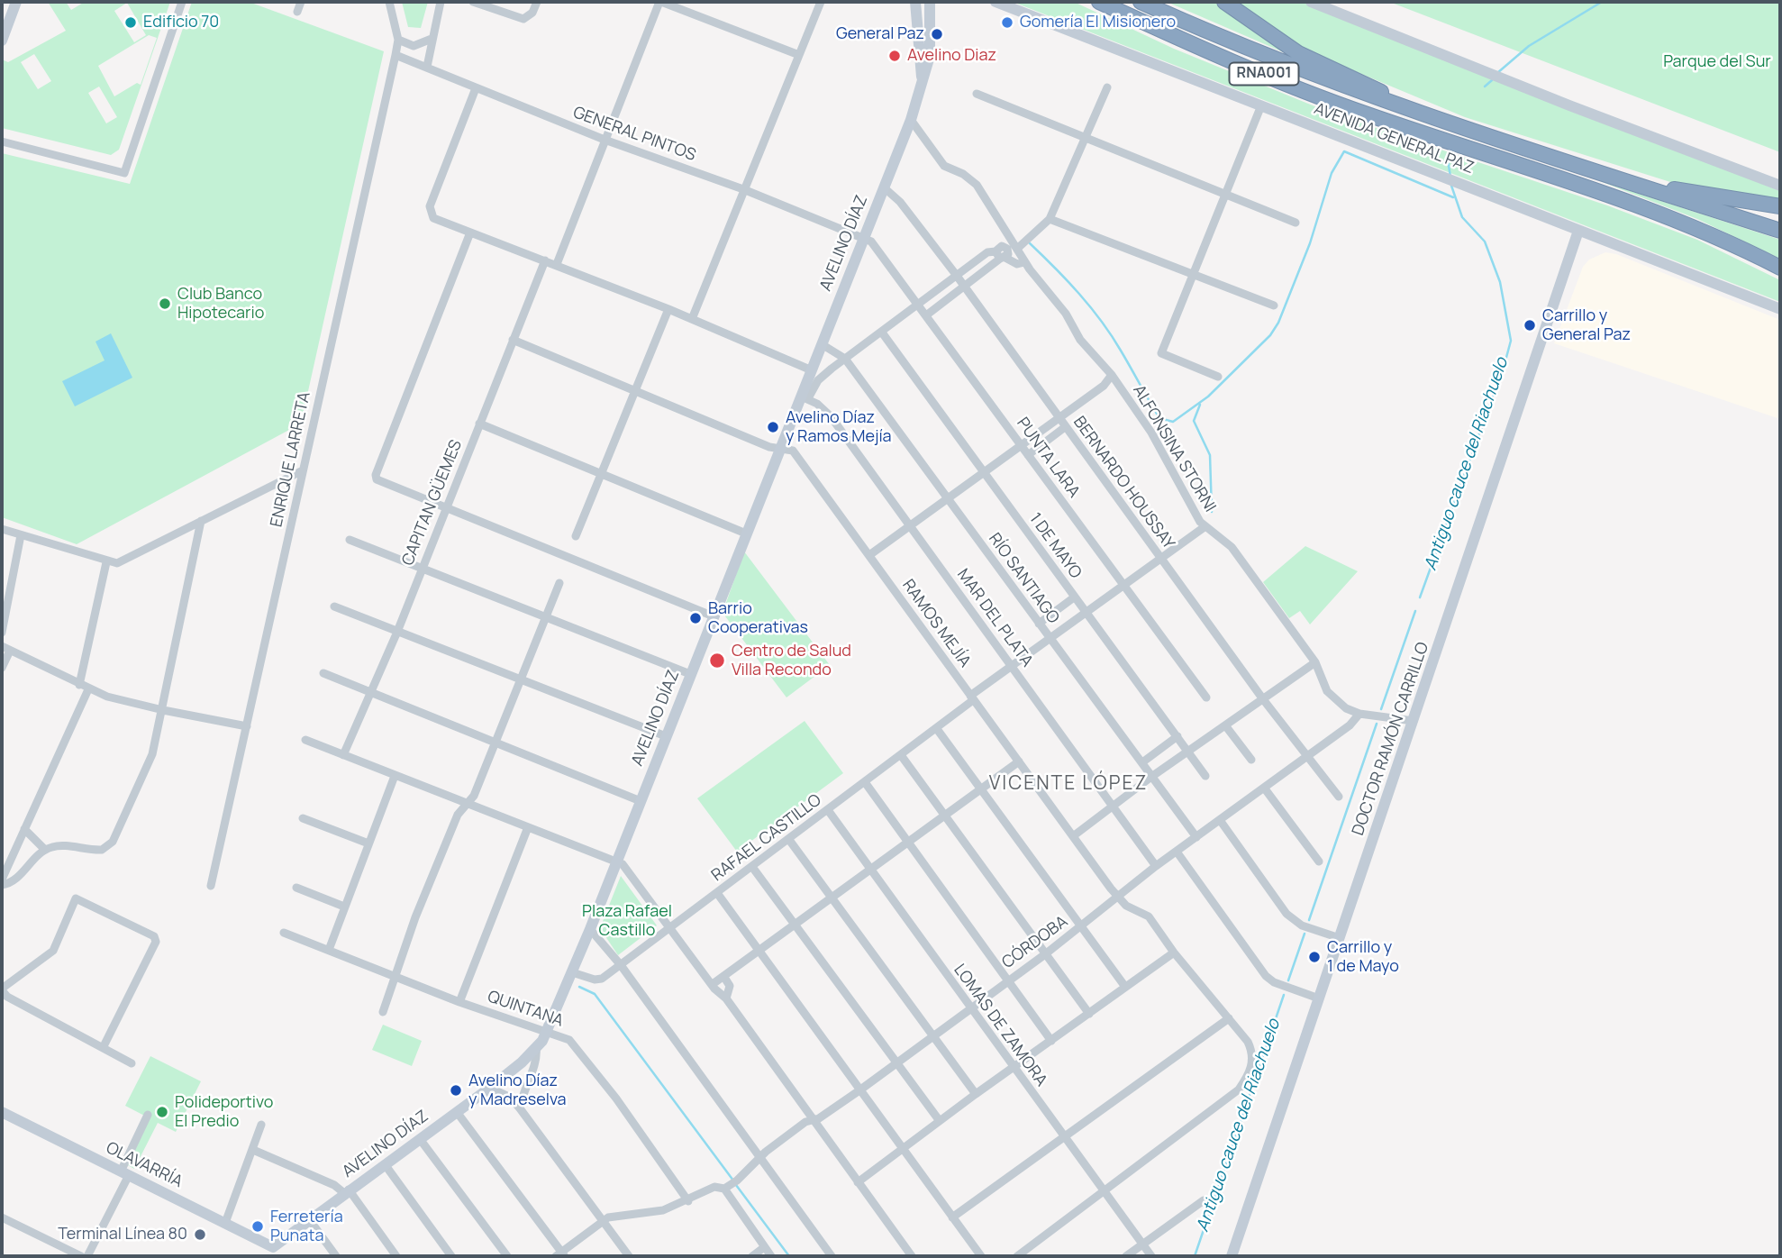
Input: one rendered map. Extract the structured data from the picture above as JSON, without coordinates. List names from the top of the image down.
{
  "streets": {
    "highway": ["RNA001", "AVENIDA GENERAL PAZ"],
    "street": [
      "GENERAL PINTOS",
      "AVELINO DÍAZ",
      "ALFONSINA STORNI",
      "PUNTA LARA",
      "ENRIQUE LARRETA",
      "BERNARDO HOUSSAY",
      "CAPITAN GÜEMES",
      "1 DE MAYO",
      "RÍO SANTIAGO",
      "MAR DEL PLATA",
      "RAMOS MEJÍA",
      "DOCTOR RAMÓN CARRILLO",
      "RAFAEL CASTILLO",
      "CÓRDOBA",
      "QUINTANA",
      "LOMAS DE ZAMORA",
      "OLAVARRÍA"
    ]
  },
  "crossings": [
    ["GENERAL PINTOS", "AVELINO DÍAZ"],
    ["GENERAL PINTOS", "PUNTA LARA"],
    ["GENERAL PINTOS", "ENRIQUE LARRETA"],
    ["AVENIDA GENERAL PAZ", "DOCTOR RAMÓN CARRILLO"],
    ["AVELINO DÍAZ", "ALFONSINA STORNI"],
    ["AVELINO DÍAZ", "PUNTA LARA"],
    ["AVELINO DÍAZ", "BERNARDO HOUSSAY"],
    ["AVELINO DÍAZ", "RÍO SANTIAGO"],
    ["AVELINO DÍAZ", "MAR DEL PLATA"],
    ["AVELINO DÍAZ", "RAMOS MEJÍA"],
    ["AVELINO DÍAZ", "RAFAEL CASTILLO"],
    ["AVELINO DÍAZ", "QUINTANA"],
    ["AVELINO DÍAZ", "OLAVARRÍA"],
    ["ALFONSINA STORNI", "DOCTOR RAMÓN CARRILLO"],
    ["ALFONSINA STORNI", "RAFAEL CASTILLO"],
    ["ALFONSINA STORNI", "CÓRDOBA"],
    ["PUNTA LARA", "RAFAEL CASTILLO"],
    ["BERNARDO HOUSSAY", "RAFAEL CASTILLO"],
    ["BERNARDO HOUSSAY", "CÓRDOBA"],
    ["CAPITAN GÜEMES", "RAMOS MEJÍA"],
    ["1 DE MAYO", "RAFAEL CASTILLO"],
    ["RÍO SANTIAGO", "RAFAEL CASTILLO"],
    ["RÍO SANTIAGO", "CÓRDOBA"],
    ["MAR DEL PLATA", "RAFAEL CASTILLO"],
    ["MAR DEL PLATA", "CÓRDOBA"],
    ["RAMOS MEJÍA", "RAFAEL CASTILLO"],
    ["RAMOS MEJÍA", "CÓRDOBA"],
    ["RAMOS MEJÍA", "LOMAS DE ZAMORA"],
    ["RAFAEL CASTILLO", "LOMAS DE ZAMORA"],
    ["CÓRDOBA", "LOMAS DE ZAMORA"]
  ],
  "districts": ["VICENTE LÓPEZ"],
  "water": ["Antiguo cauce del Riachuelo"],
  "parks": ["Parque del Sur", "Plaza Rafael Castillo"],
  "places": [
    "Edificio 70",
    "Gomería El Misionero",
    "General Paz",
    "Avelino Diaz",
    "Club Banco Hipotecario",
    "Carrillo y General Paz",
    "Avelino Díaz y Ramos Mejía",
    "Barrio Cooperativas",
    "Centro de Salud Villa Recondo",
    "Carrillo y 1 de Mayo",
    "Avelino Díaz y Madreselva",
    "Polideportivo El Predio",
    "Ferretería Punata",
    "Terminal Línea 80"
  ]
}
